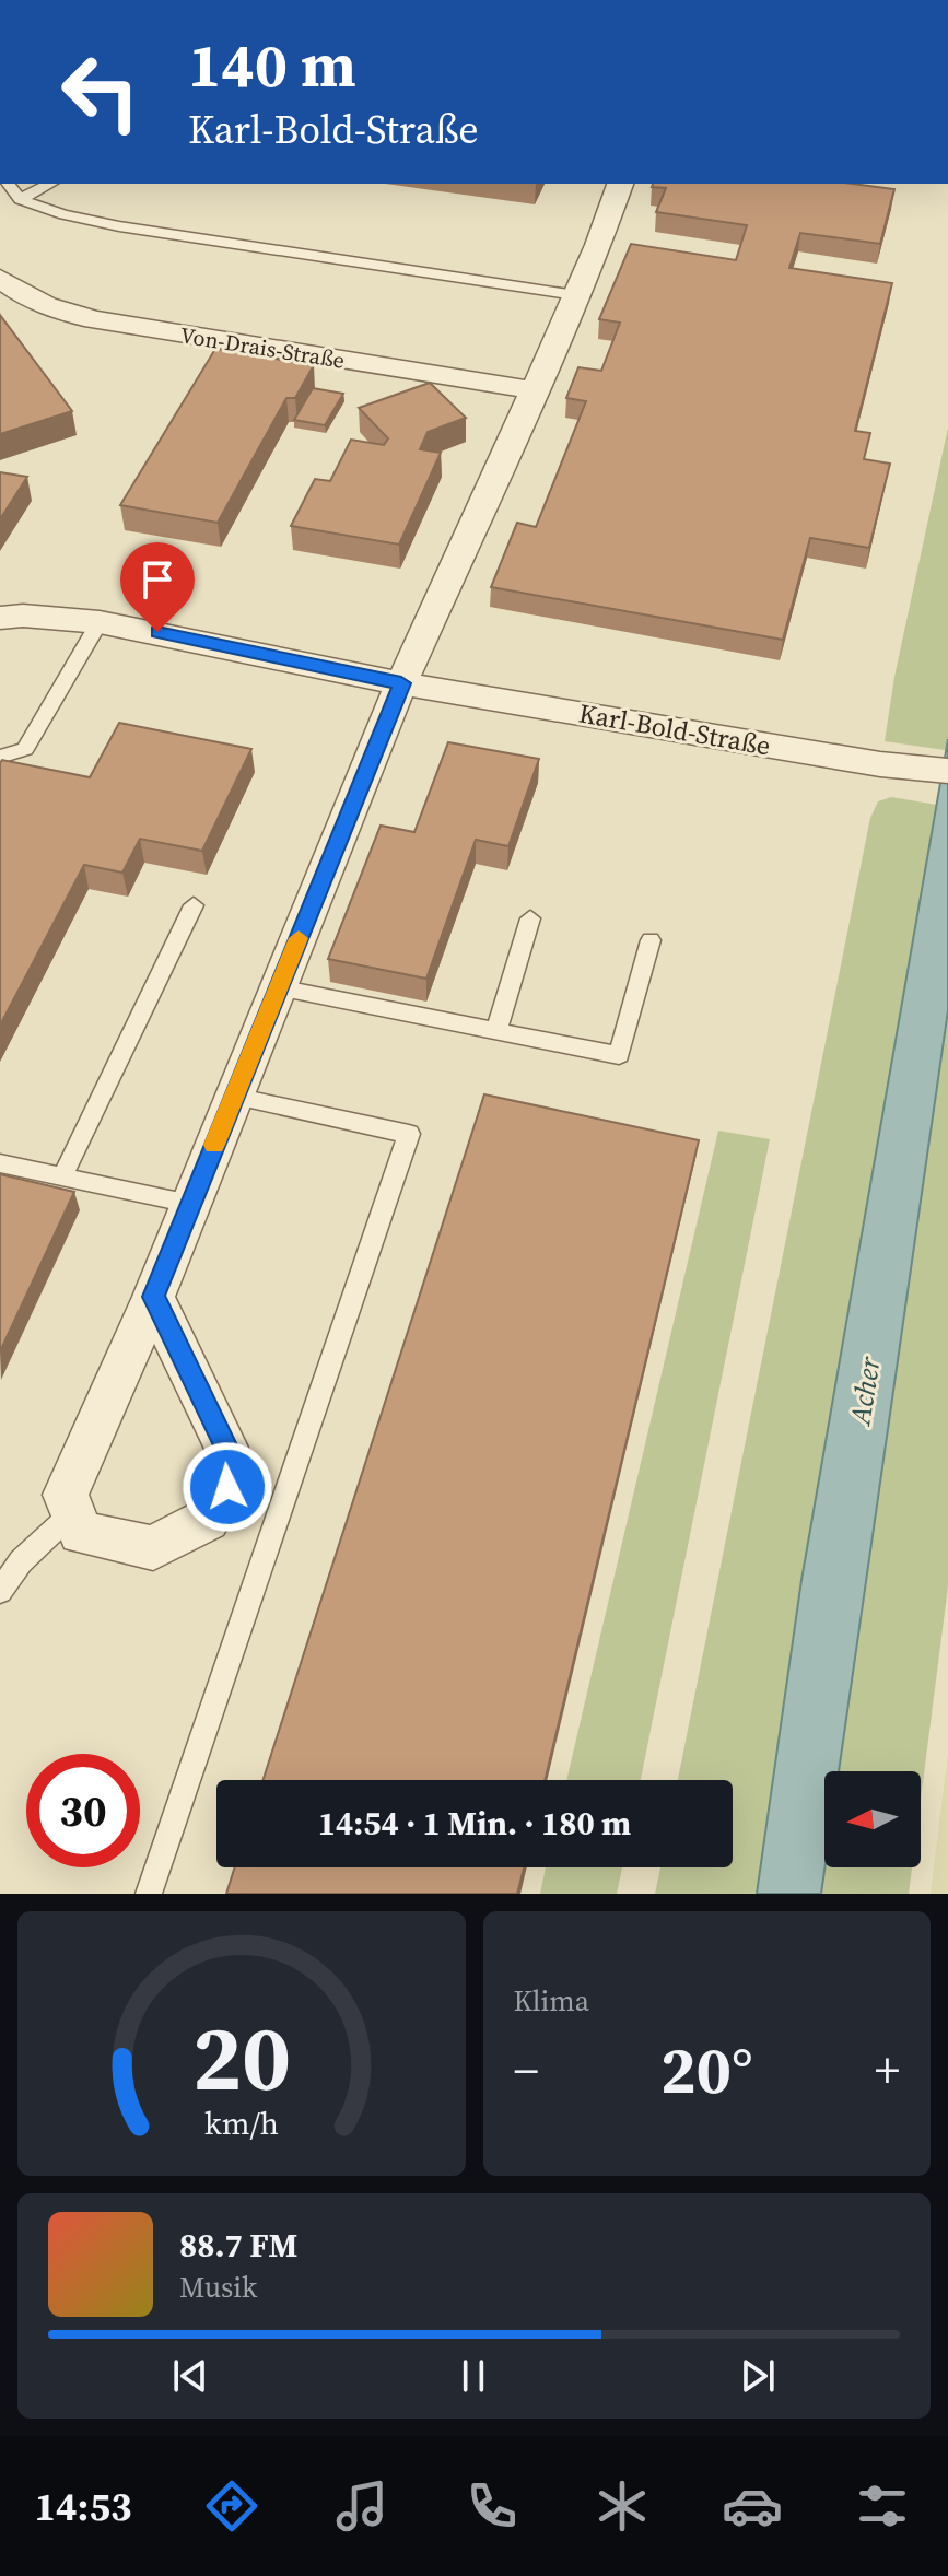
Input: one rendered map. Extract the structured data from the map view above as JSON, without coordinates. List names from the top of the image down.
{
  "streets": {
    "street": ["Von-Drais-Straße", "Karl-Bold-Straße"]
  },
  "water": ["Acher"],
  "north": "left",
  "page": {
    "turn": ["140 m", "Karl-Bold-Straße"],
    "limit": "30",
    "trip": "14:54 · 1 Min. · 180 m",
    "tile": "Klima",
    "heat": ["−", "20°", "+"],
    "song": ["88.7 FM", "Musik"],
    "tabs": "14:53",
    "gauge": ["20", "km/h"]
  }
}
